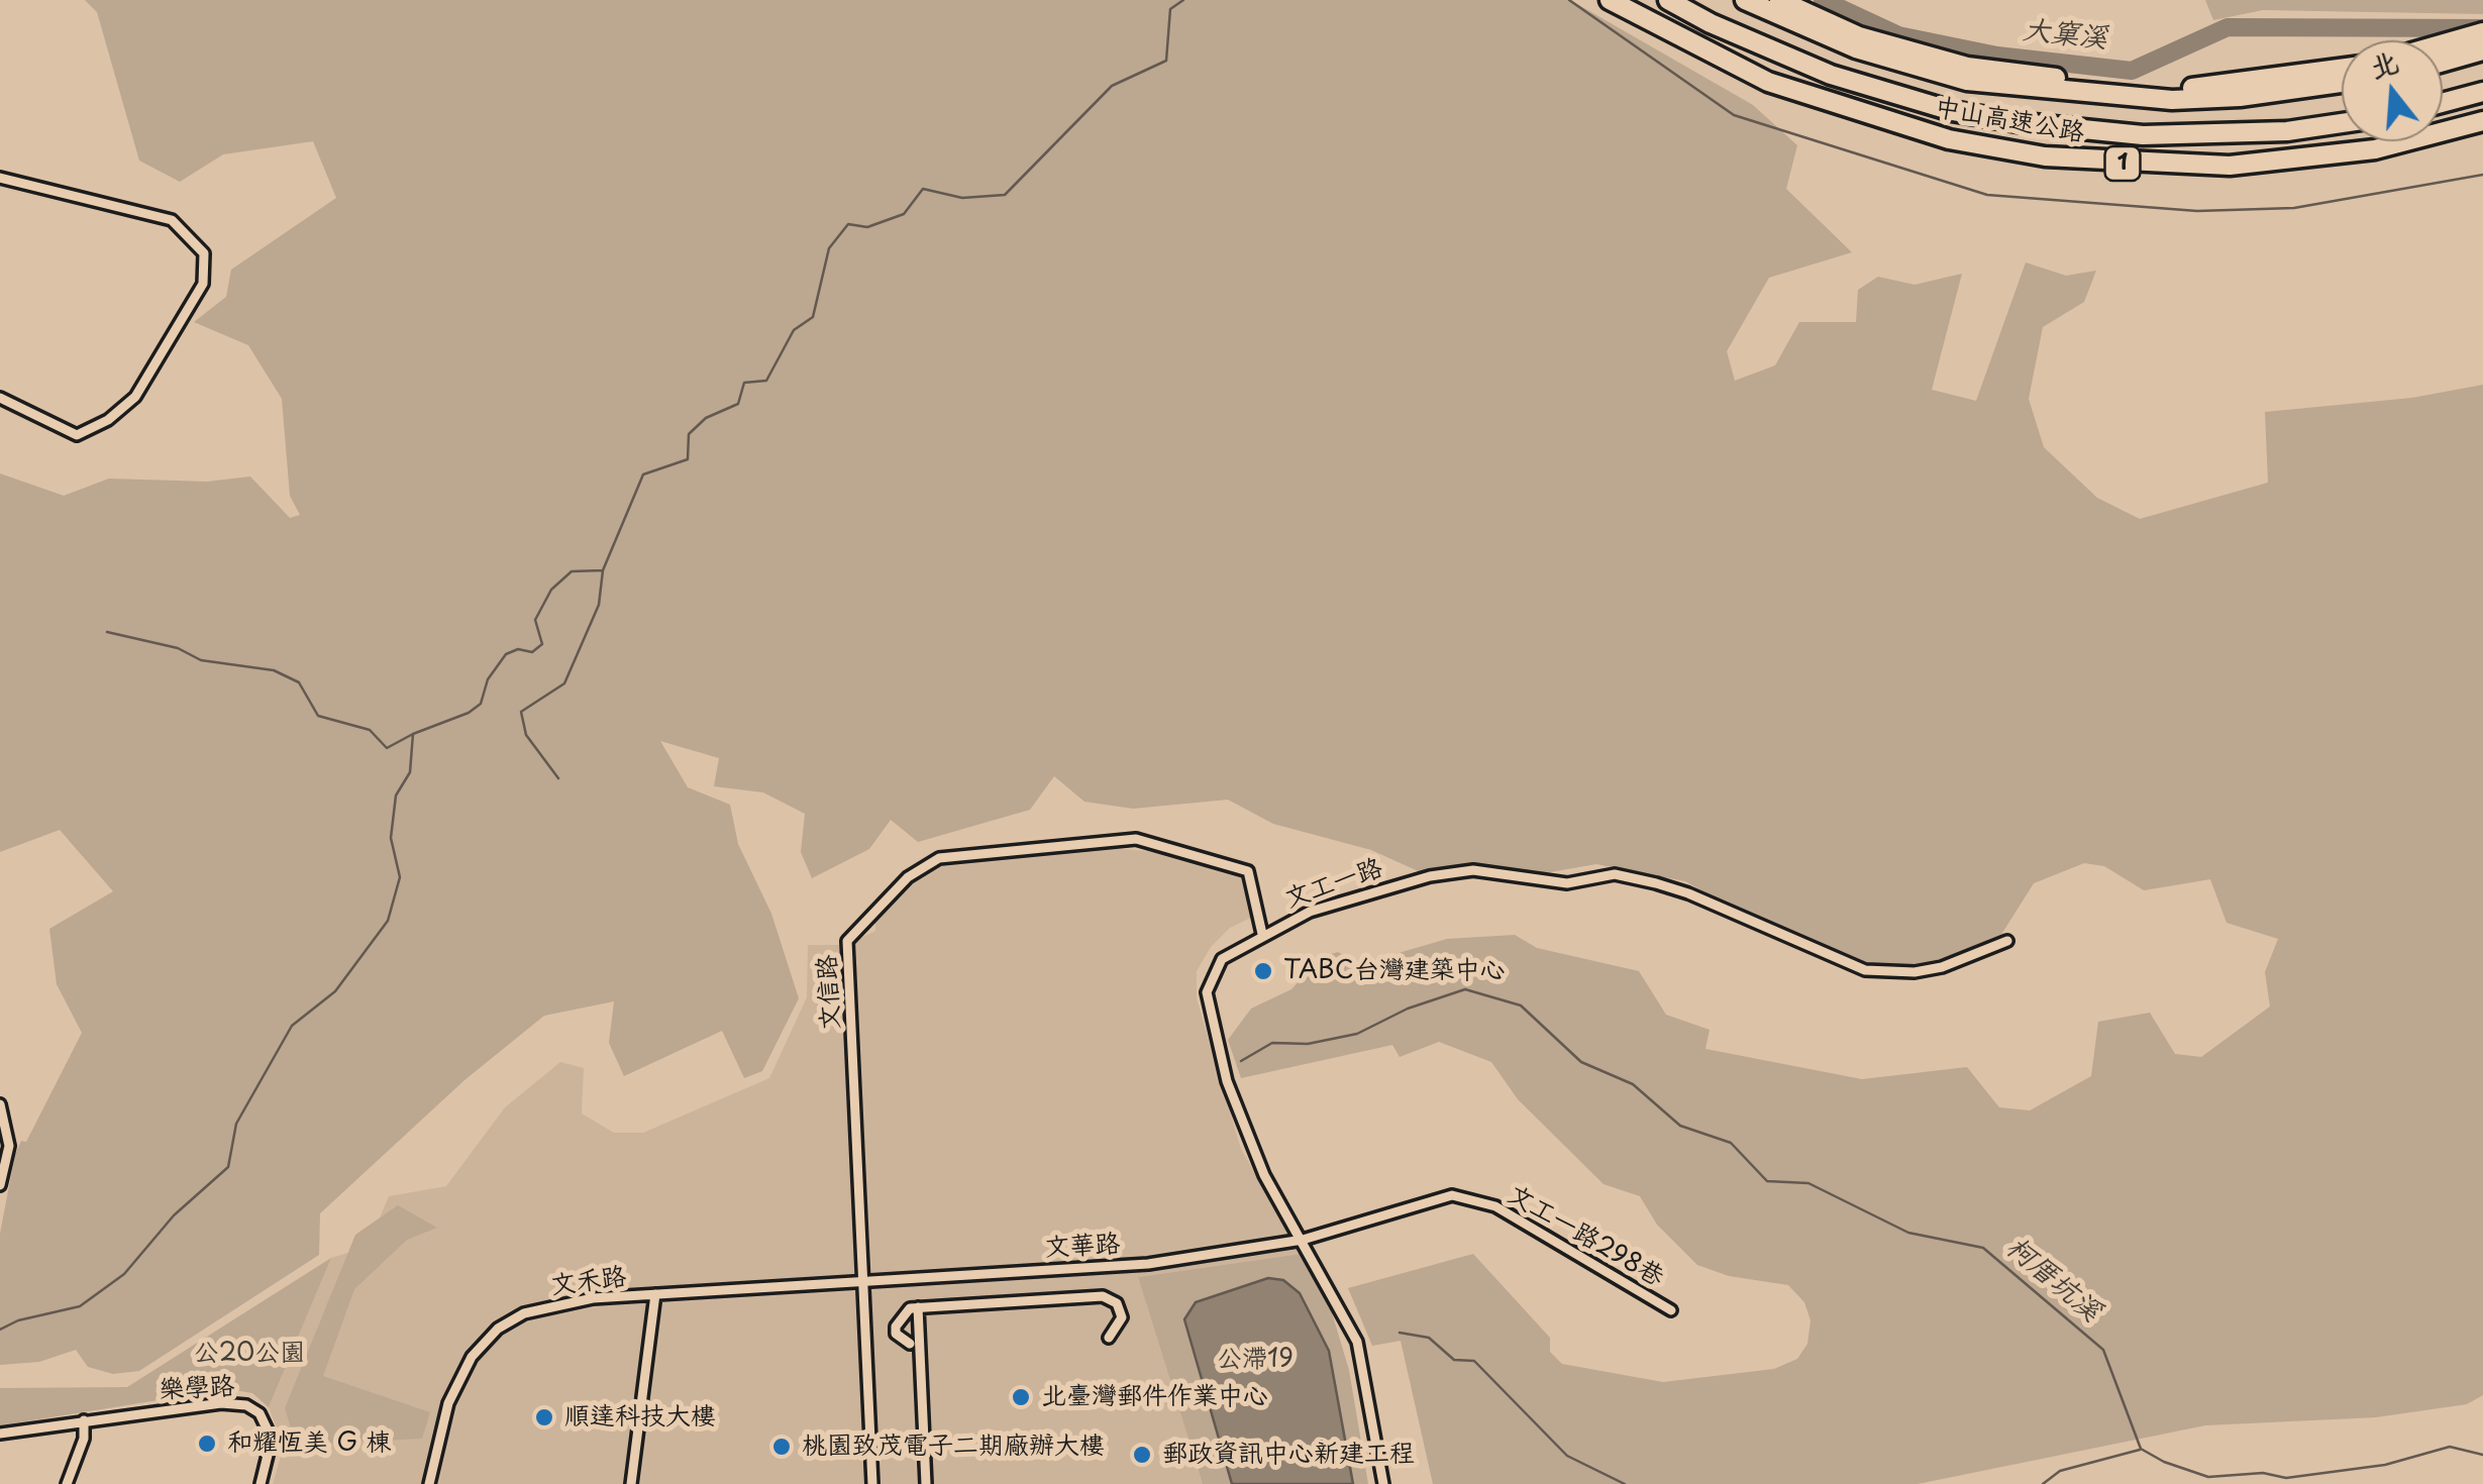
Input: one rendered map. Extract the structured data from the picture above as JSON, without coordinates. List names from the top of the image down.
{
  "streets": {
    "highway": ["中山高速公路", "1"],
    "street": [
      "文工一路",
      "文信路",
      "文工一路298巷",
      "文華路",
      "文禾路",
      "樂學路"
    ]
  },
  "crossings": [
    ["文工一路", "文信路"],
    ["文工一路", "文工一路298巷"],
    ["文工一路", "文華路"],
    ["文信路", "文華路"],
    ["文信路", "文禾路"],
    ["文工一路298巷", "文華路"],
    ["文華路", "文禾路"]
  ],
  "water": ["大窠溪", "柯厝坑溪"],
  "parks": ["公20公園", "公滯19"],
  "places": [
    "TABC台灣建築中心",
    "北臺灣郵件作業中心",
    "順達科技大樓",
    "和耀恆美 G 棟",
    "桃園致茂電子二期廠辦大樓",
    "郵政資訊中心新建工程"
  ],
  "north": "top"
}
